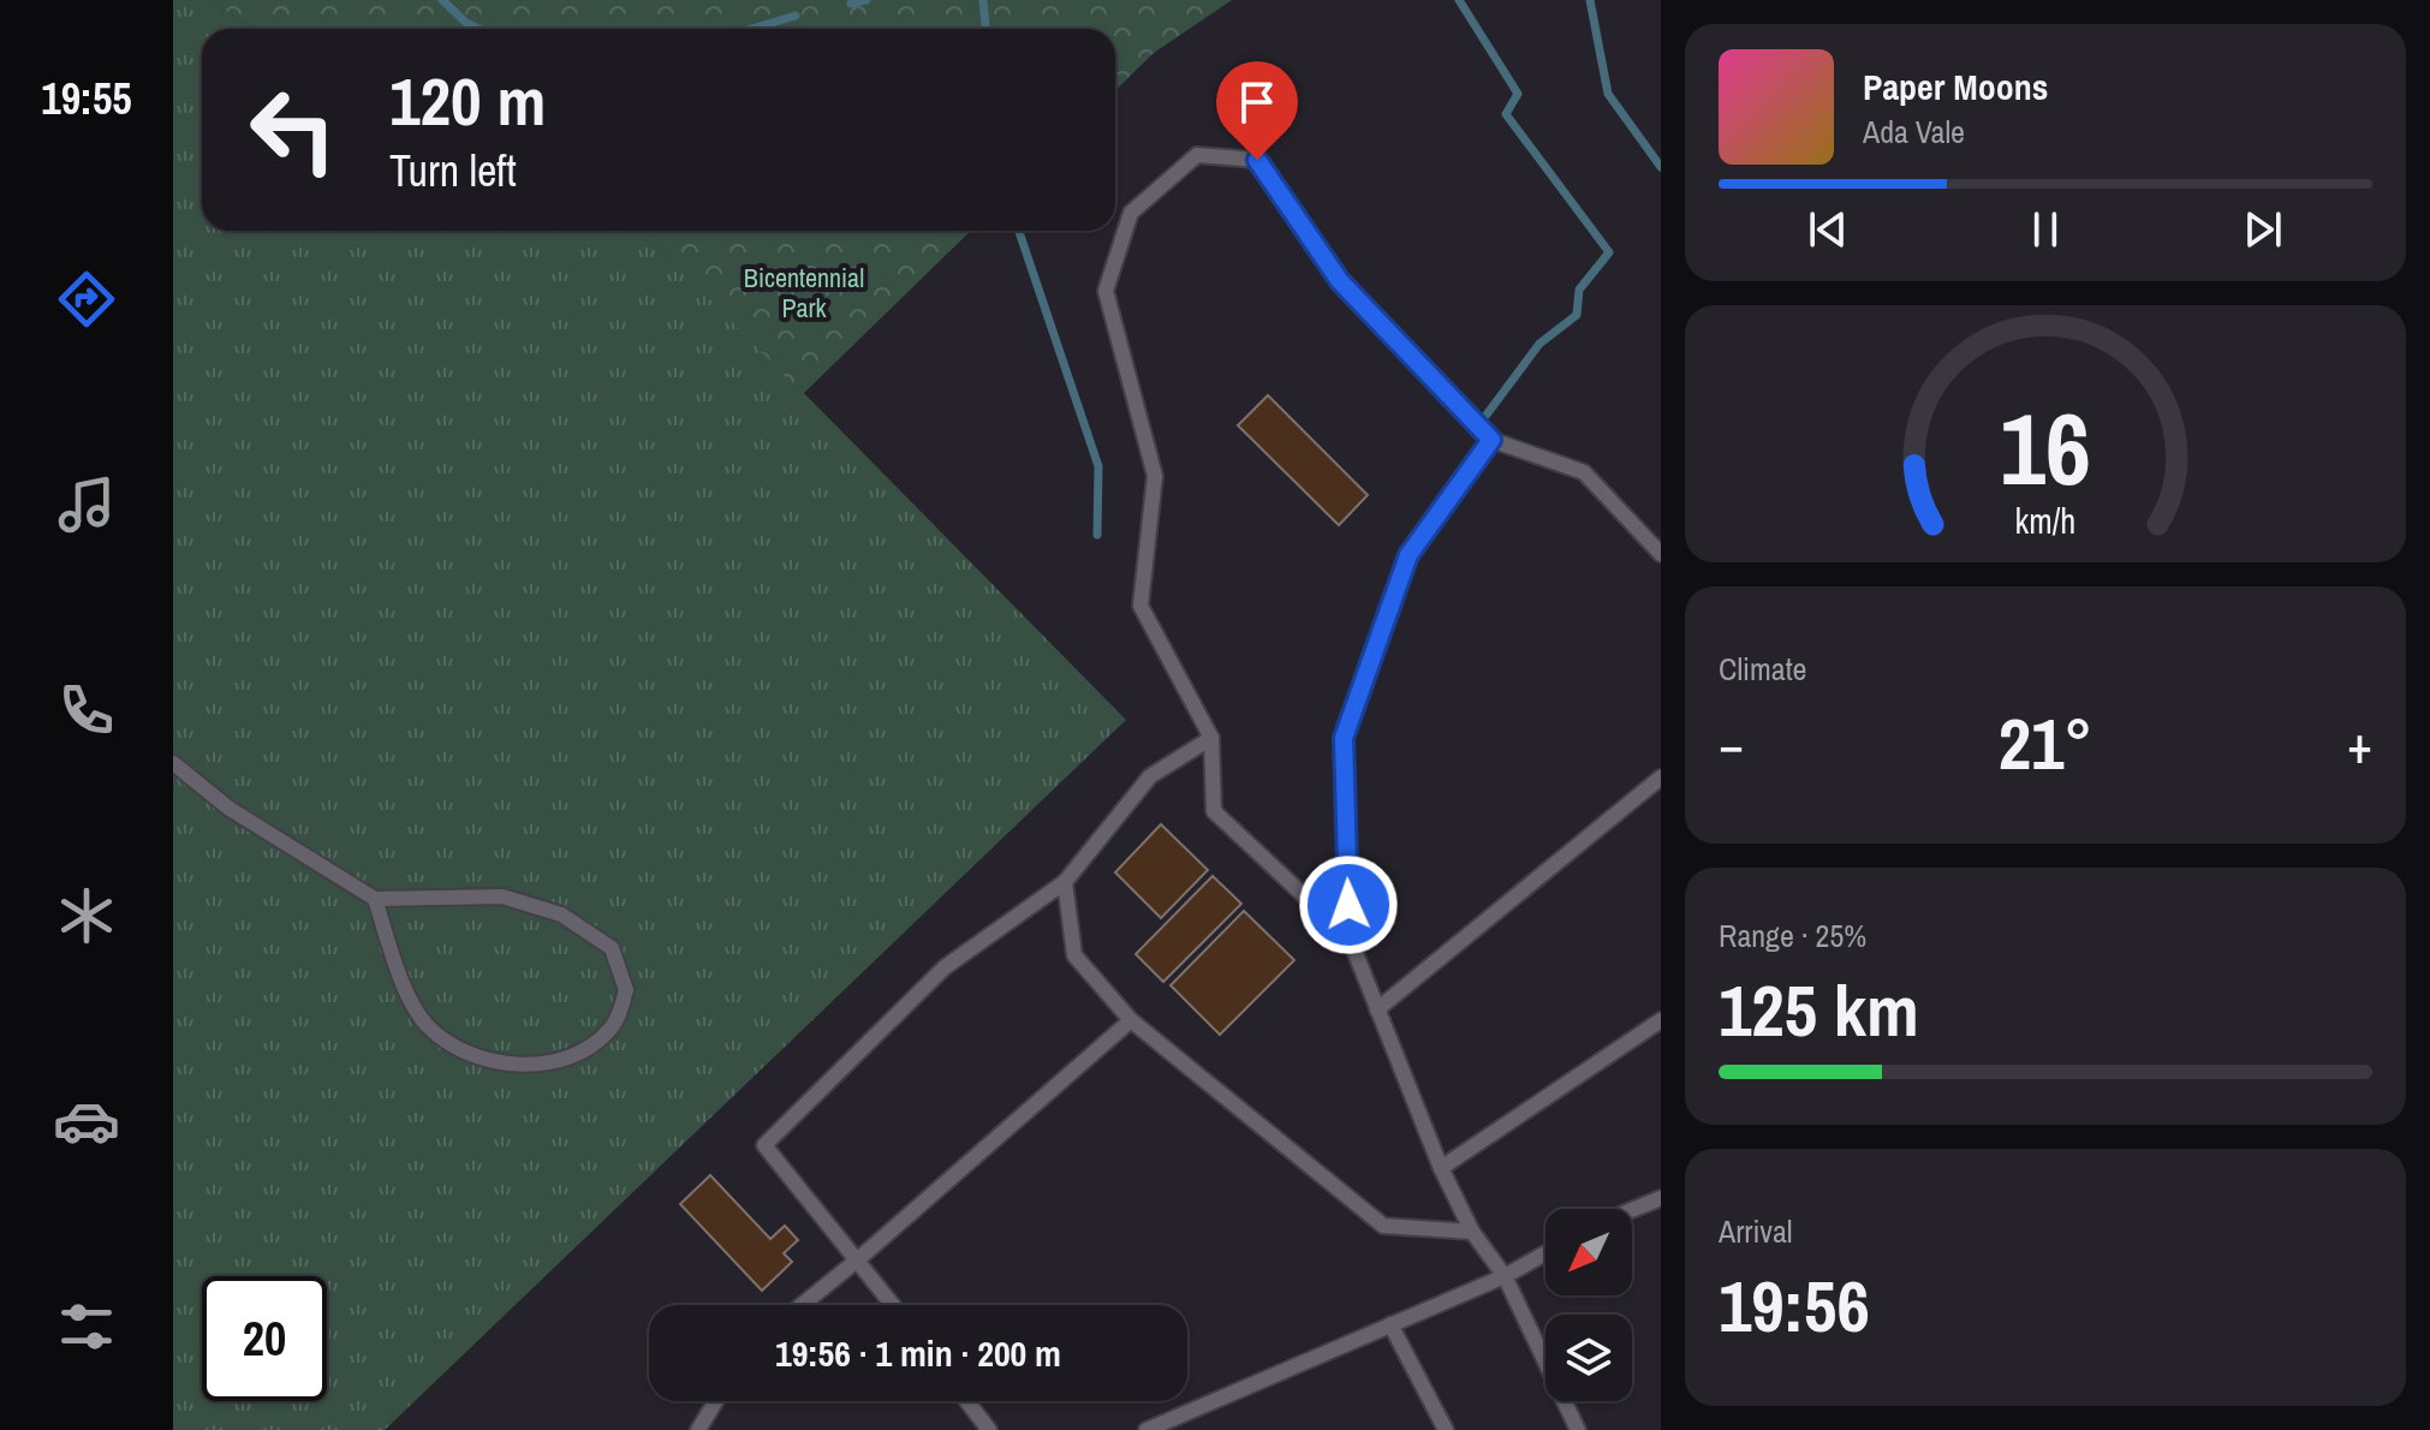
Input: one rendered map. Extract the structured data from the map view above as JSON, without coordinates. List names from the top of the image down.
{
  "parks": ["Bicentennial Park"],
  "north": "bottom left",
  "page": {
    "tabs": "19:55",
    "turn": ["120 m", "Turn left"],
    "song": ["Paper Moons", "Ada Vale"],
    "tile": [
      "Climate",
      ["Range · 25%", "125 km"],
      ["Arrival", "19:56"]
    ],
    "heat": ["−", "21°", "+"],
    "limit": "20",
    "trip": "19:56 · 1 min · 200 m",
    "gauge": ["16", "km/h"]
  }
}
